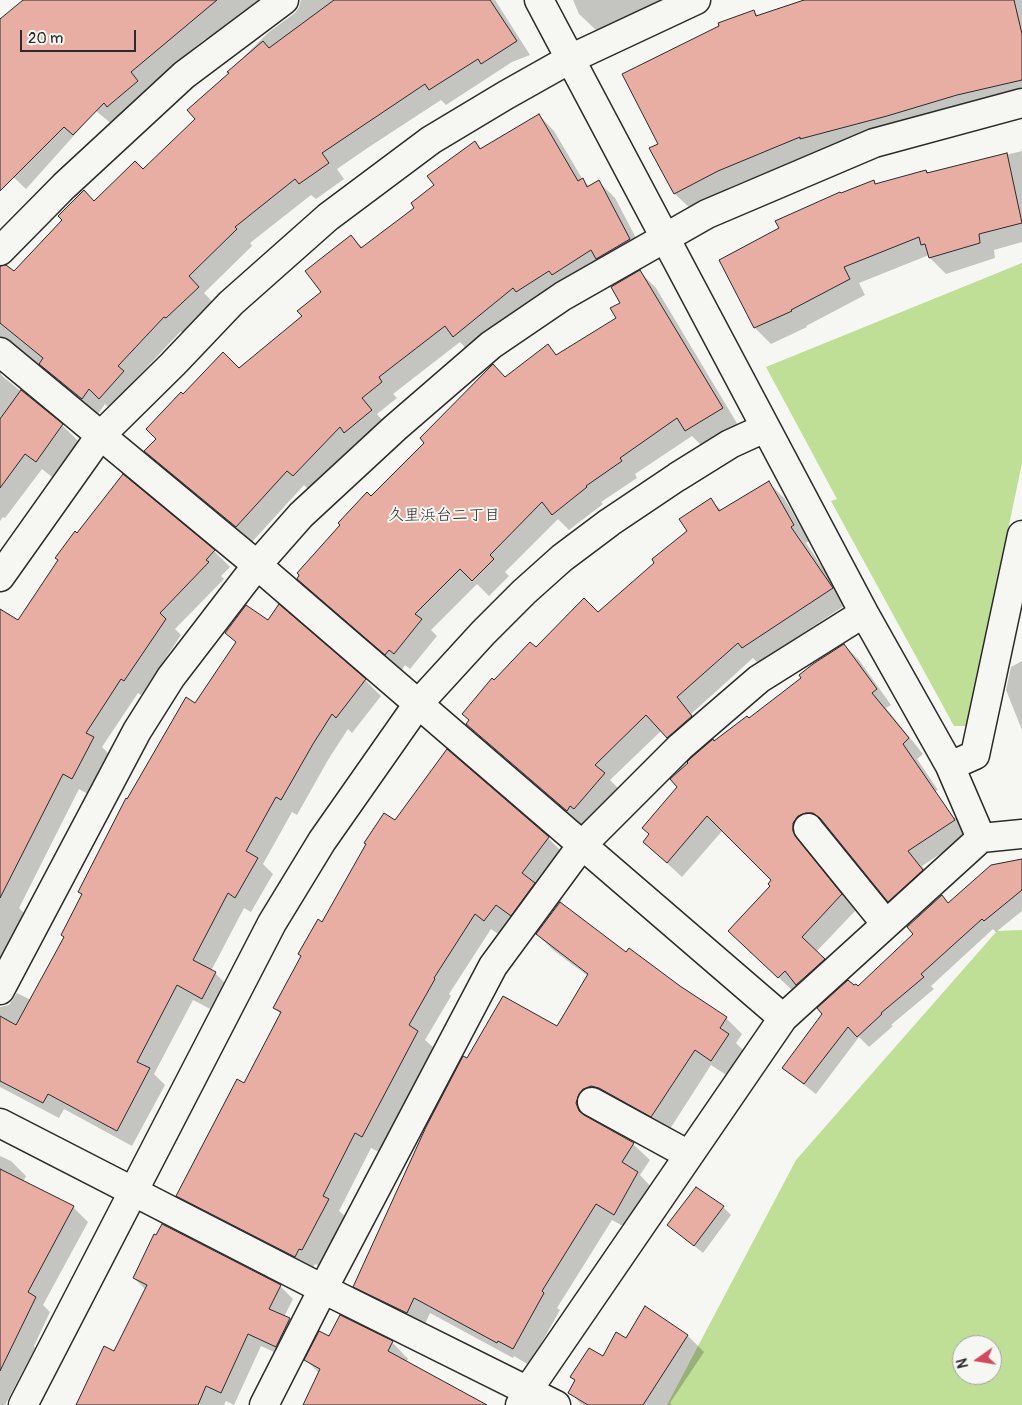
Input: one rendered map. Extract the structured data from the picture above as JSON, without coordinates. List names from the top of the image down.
{
  "districts": ["久里浜台二丁目"],
  "scale_bar": "20 m",
  "north": "left"
}
